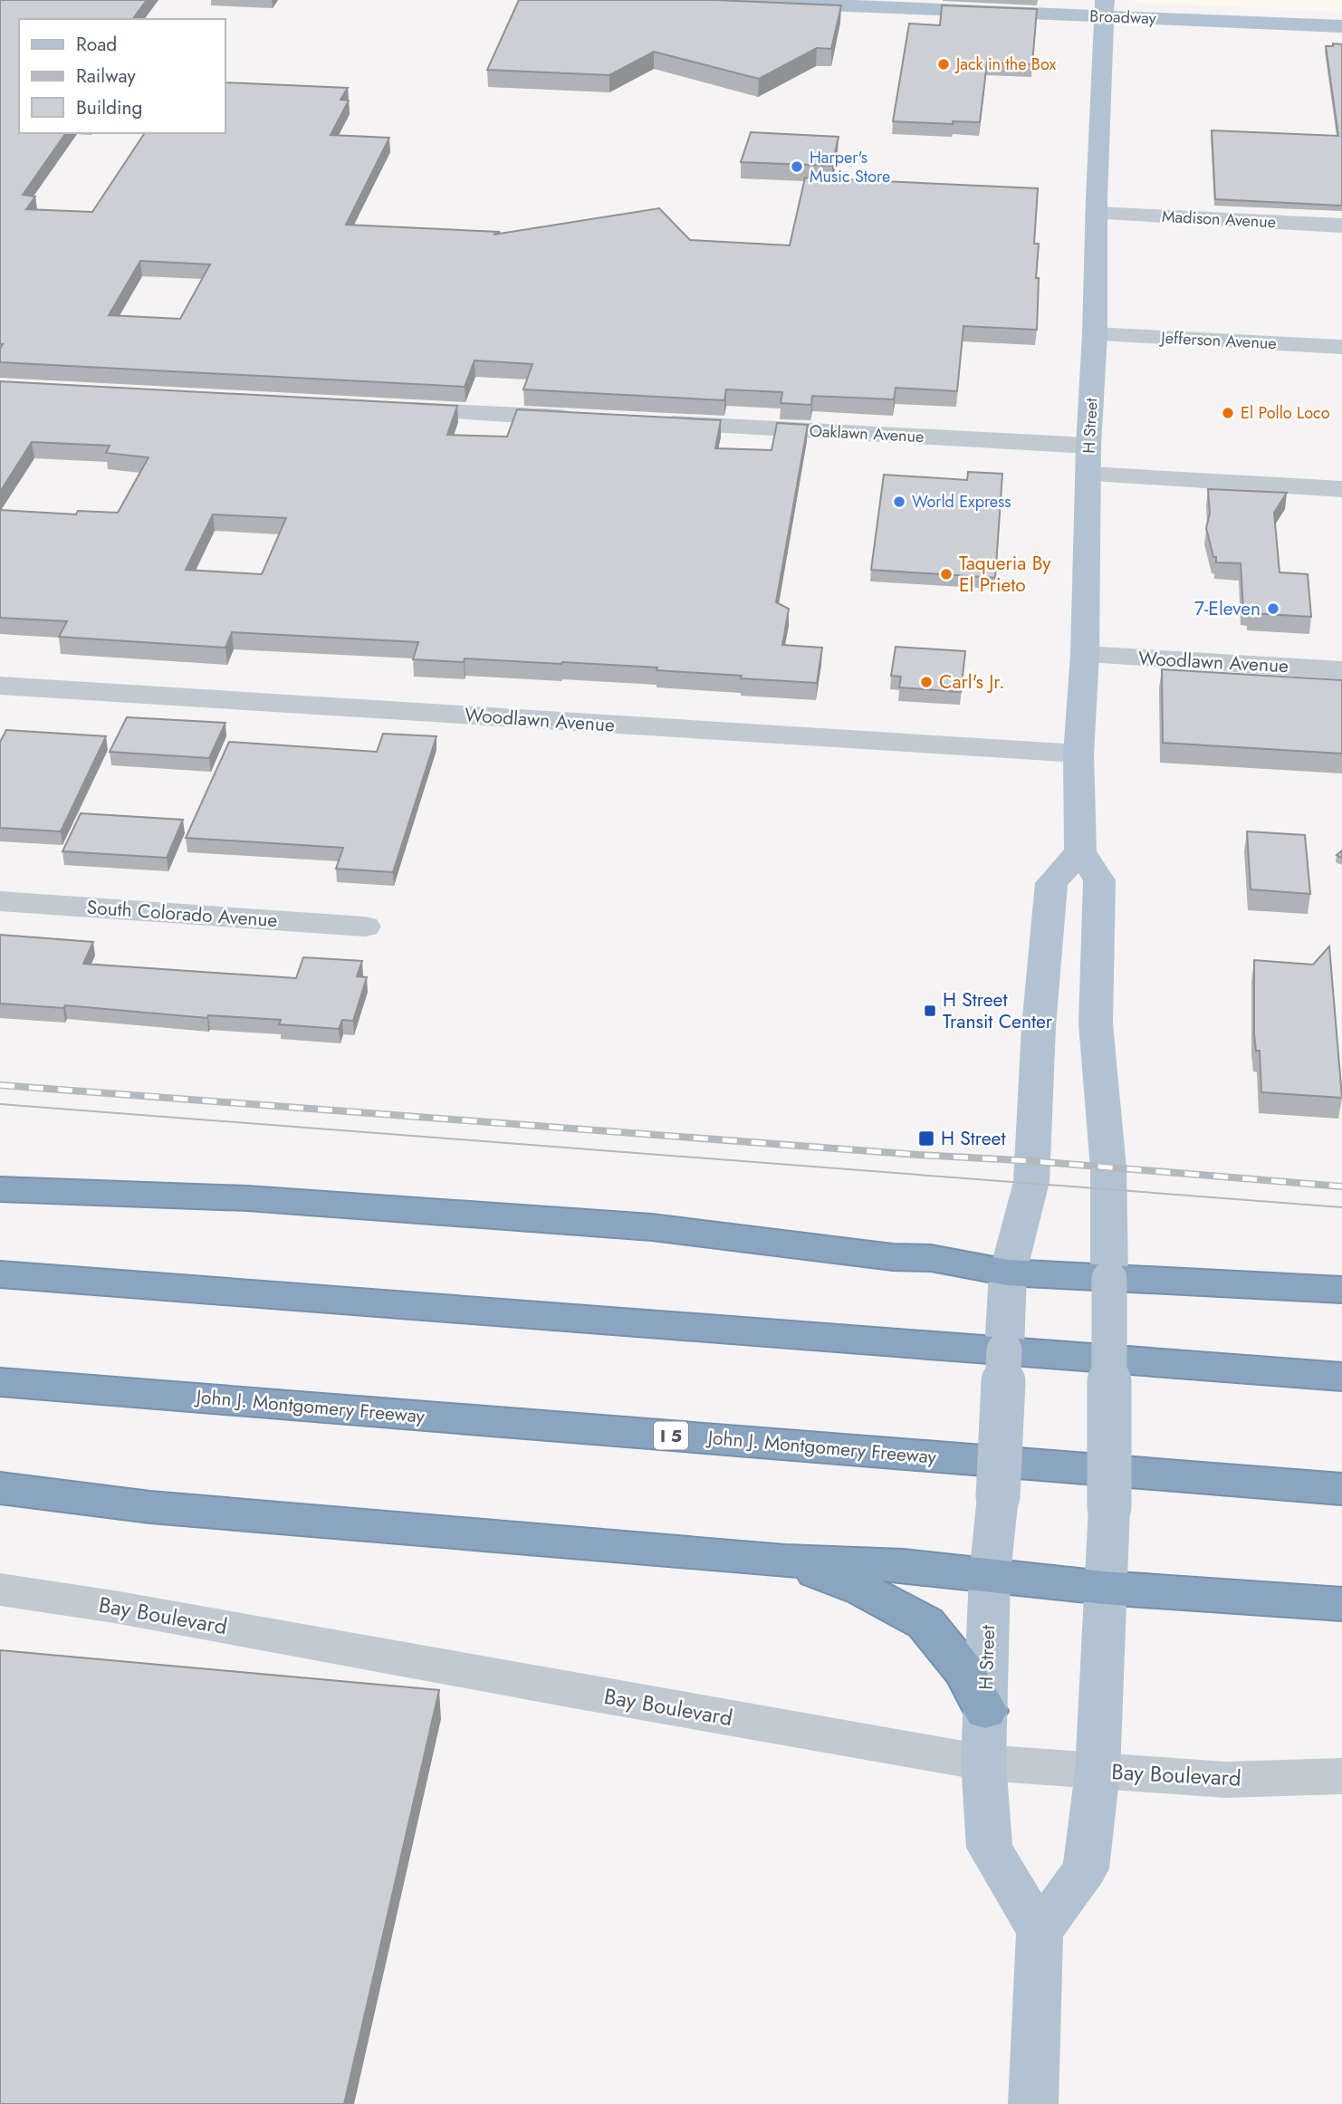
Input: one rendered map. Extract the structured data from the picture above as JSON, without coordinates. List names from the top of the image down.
{
  "streets": {
    "highway": ["John J. Montgomery Freeway", "I 5"],
    "main road": ["Broadway", "H Street"],
    "street": [
      "Madison Avenue",
      "Jefferson Avenue",
      "Oaklawn Avenue",
      "Woodlawn Avenue",
      "South Colorado Avenue",
      "Bay Boulevard"
    ]
  },
  "crossings": [
    ["Broadway", "H Street"],
    ["Madison Avenue", "H Street"],
    ["Jefferson Avenue", "H Street"],
    ["H Street", "Oaklawn Avenue"],
    ["H Street", "Woodlawn Avenue"],
    ["H Street", "Bay Boulevard"]
  ],
  "places": {
    "other": [
      "Jack in the Box",
      "Harper's Music Store",
      "El Pollo Loco",
      "World Express",
      "Taqueria By El Prieto",
      "7-Eleven",
      "Carl's Jr."
    ],
    "transit": ["H Street Transit Center", "H Street"]
  },
  "legend": ["Road", "Railway", "Building"]
}
